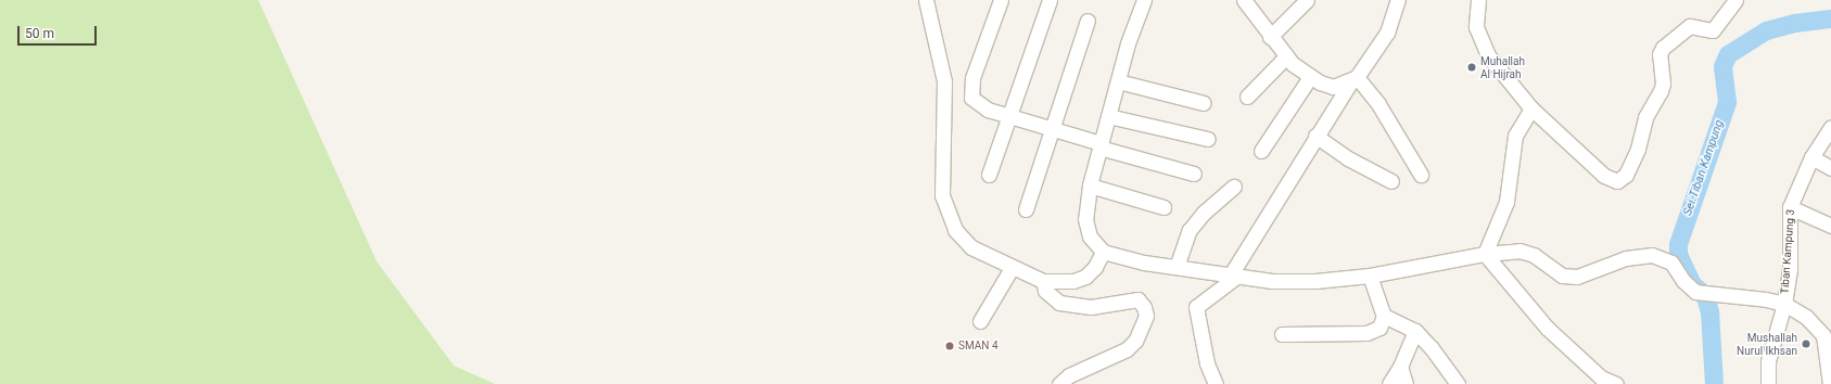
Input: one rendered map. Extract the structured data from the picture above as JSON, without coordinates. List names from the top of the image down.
{
  "streets": {
    "street": ["Tiban Kampung 3"]
  },
  "water": ["Sei.Tiban Kampung"],
  "places": ["Muhallah Al Hijrah", "Mushallah Nurul Ikhsan", "SMAN 4"],
  "scale_bar": "50 m"
}
